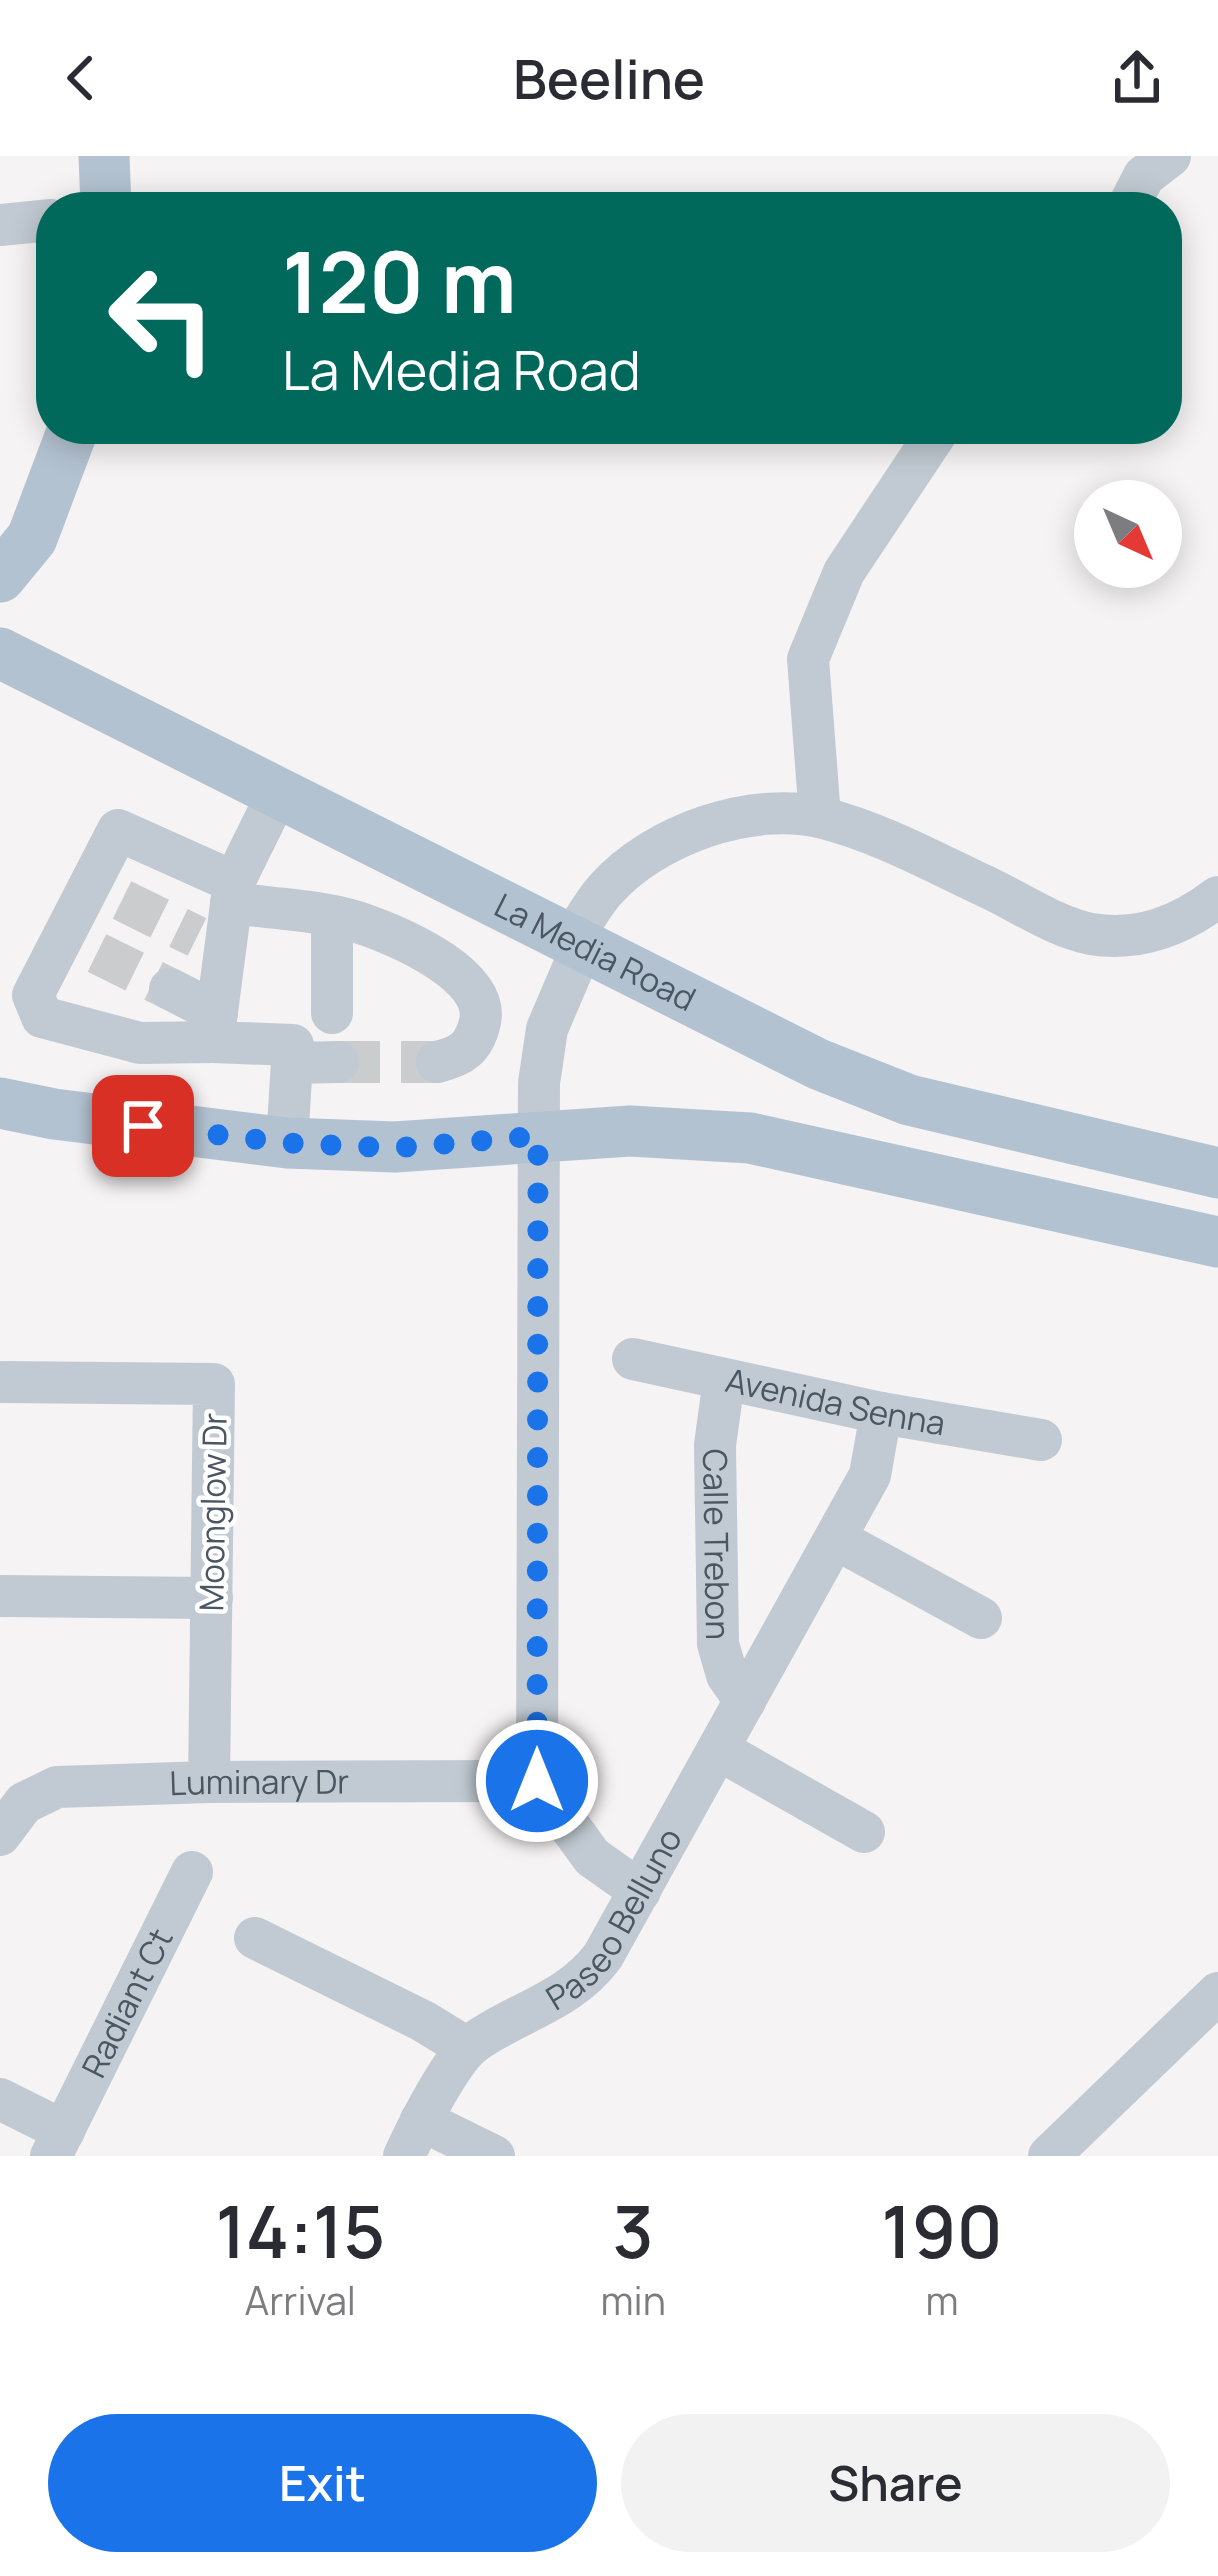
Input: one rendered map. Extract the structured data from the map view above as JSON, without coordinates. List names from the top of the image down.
{
  "streets": {
    "main road": ["La Media Road"],
    "street": [
      "Avenida Senna",
      "Moonglow Dr",
      "Calle Trebon",
      "Luminary Dr",
      "Paseo Belluno",
      "Radiant Ct"
    ]
  },
  "crossings": [
    ["Avenida Senna", "Calle Trebon"],
    ["Avenida Senna", "Paseo Belluno"],
    ["Moonglow Dr", "Luminary Dr"],
    ["Calle Trebon", "Paseo Belluno"]
  ],
  "north": "bottom right",
  "page": {
    "header": "Beeline",
    "turn": ["120 m", "La Media Road"],
    "eta": [
      "14:15",
      "Arrival",
      "3",
      "min",
      "190",
      "m"
    ],
    "buttons": ["Exit", "Share"]
  }
}
